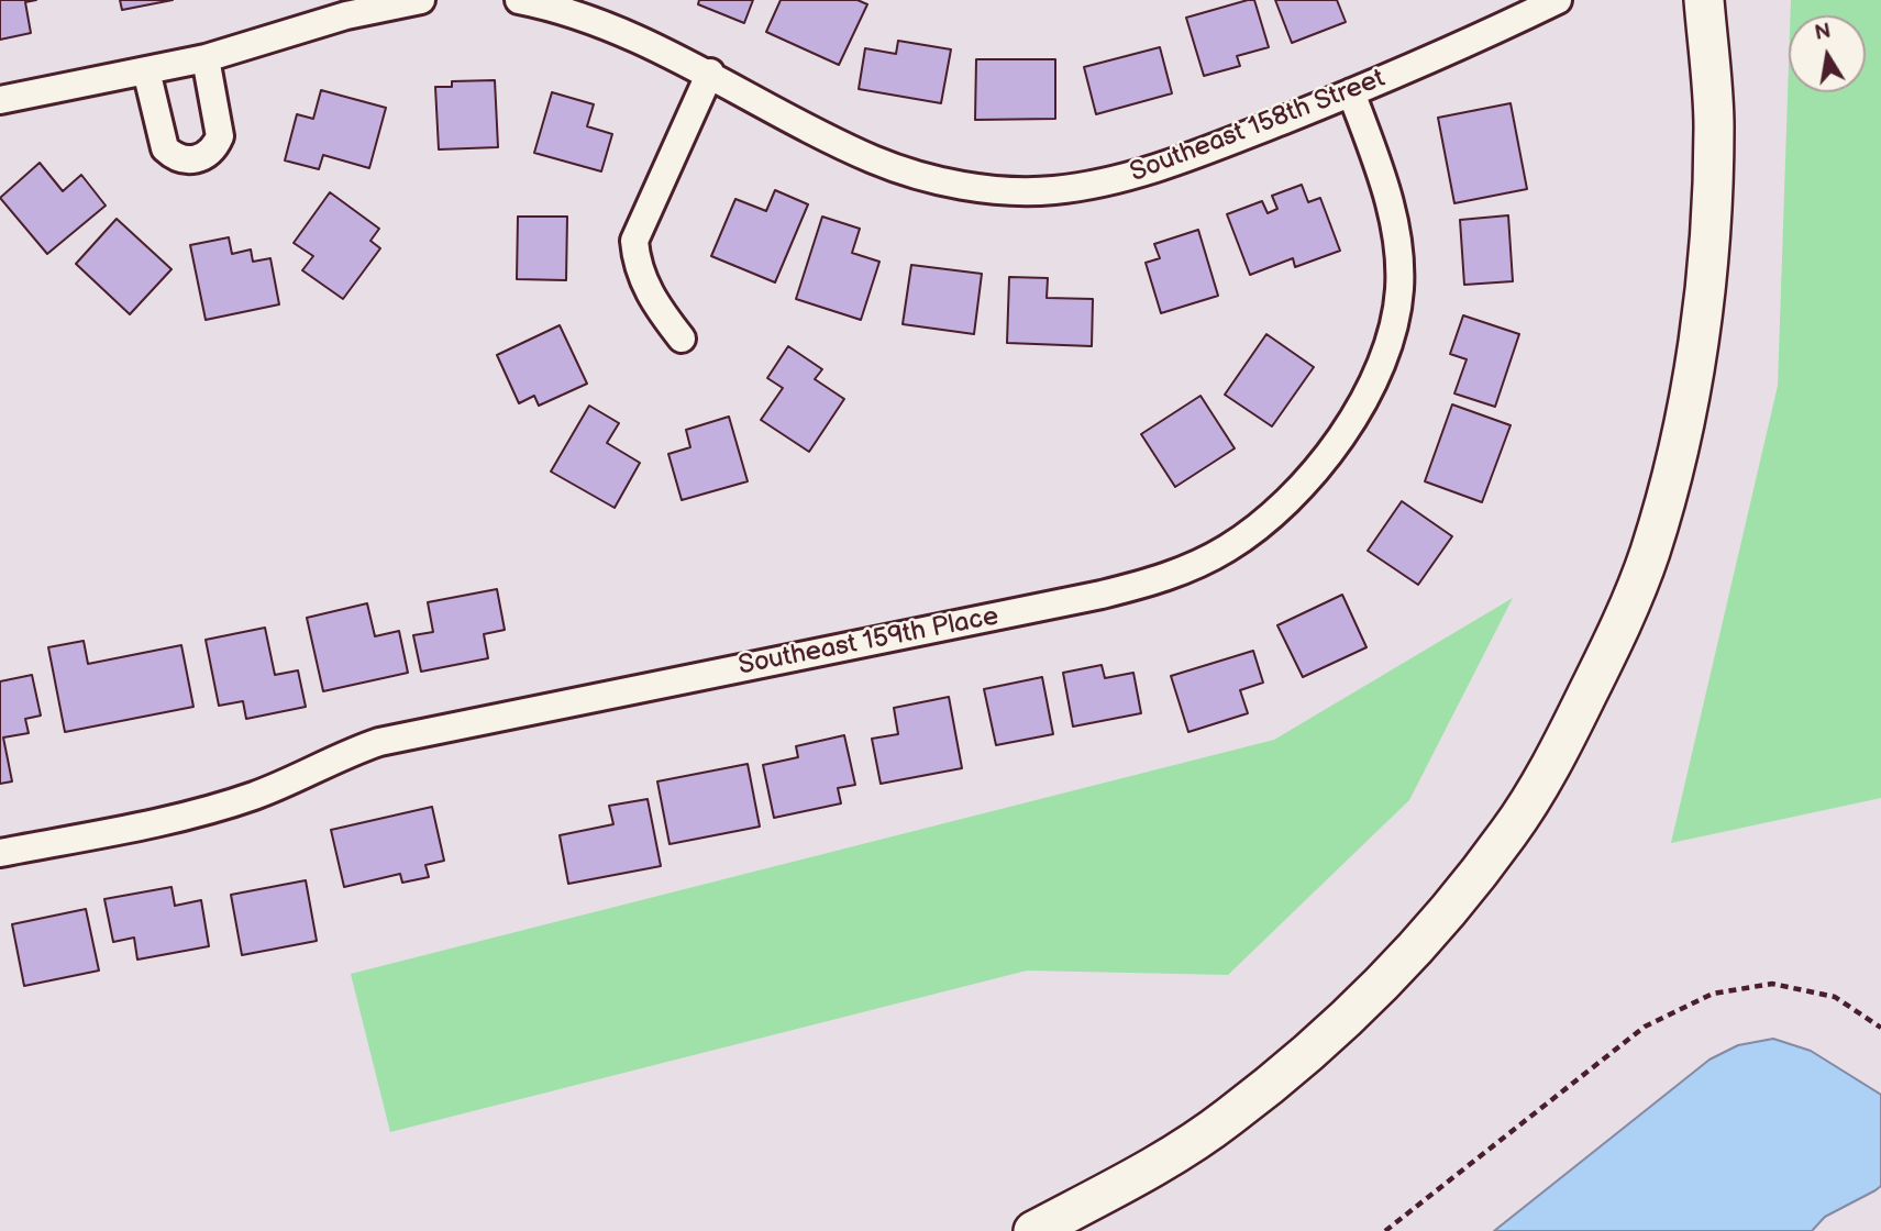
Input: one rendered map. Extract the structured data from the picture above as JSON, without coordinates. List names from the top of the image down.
{
  "streets": {
    "street": ["Southeast 158th Street", "Southeast 159th Place"]
  },
  "crossings": [
    ["Southeast 158th Street", "Southeast 159th Place"]
  ],
  "north": "top"
}
